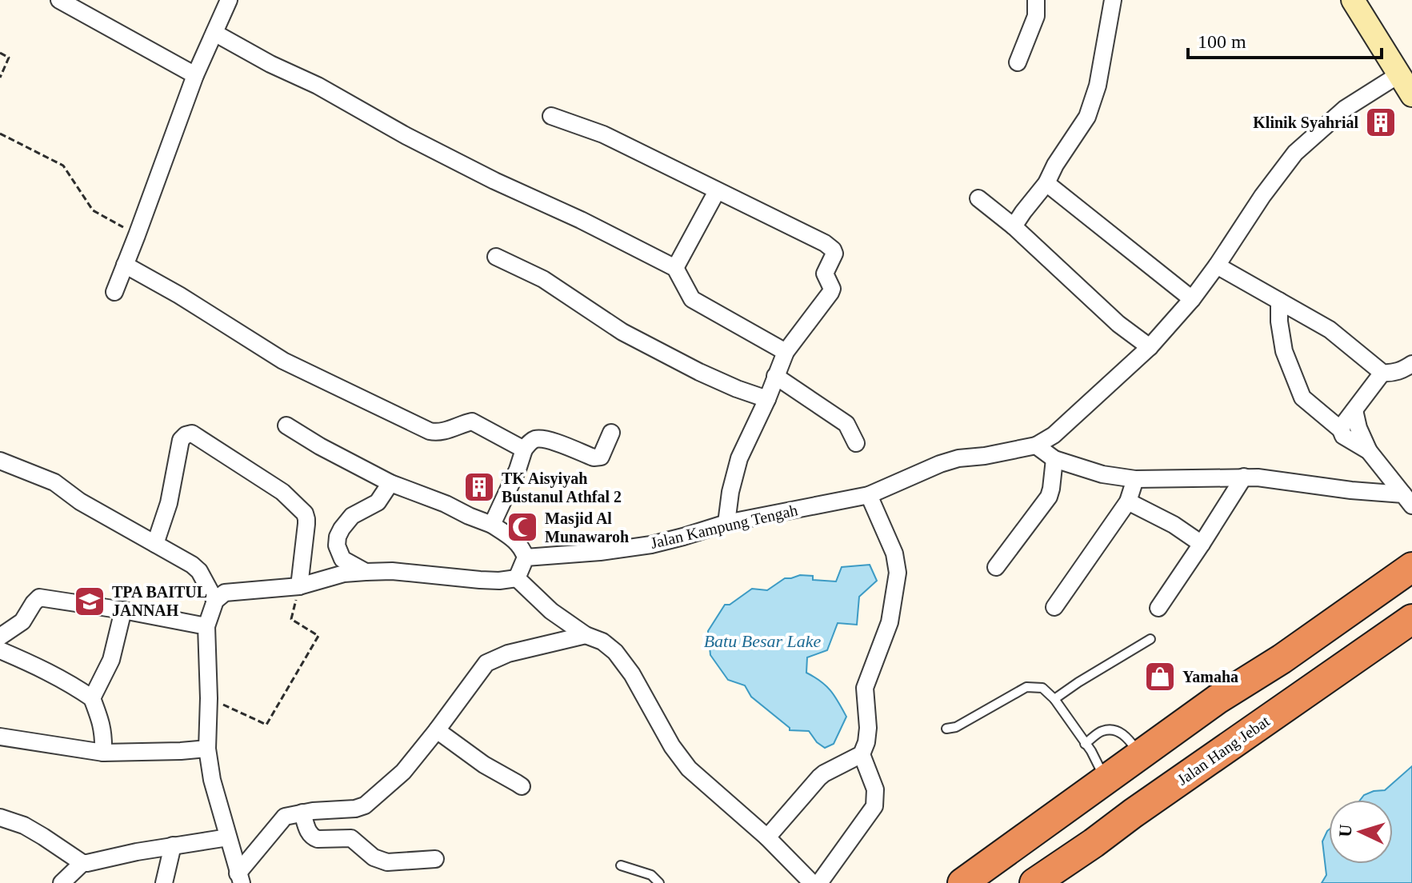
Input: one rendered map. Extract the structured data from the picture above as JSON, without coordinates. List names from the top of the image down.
{
  "streets": {
    "highway": ["Jalan Hang Jebat"],
    "street": ["Jalan Kampung Tengah"]
  },
  "water": ["Batu Besar Lake"],
  "places": {
    "building": ["Klinik Syahrial", "TK Aisyiyah Bustanul Athfal 2"],
    "mosque": ["Masjid Al Munawaroh"],
    "school or university": ["TPA BAITUL JANNAH"],
    "shop": ["Yamaha"]
  },
  "scale_bar": "100 m",
  "north": "left"
}
